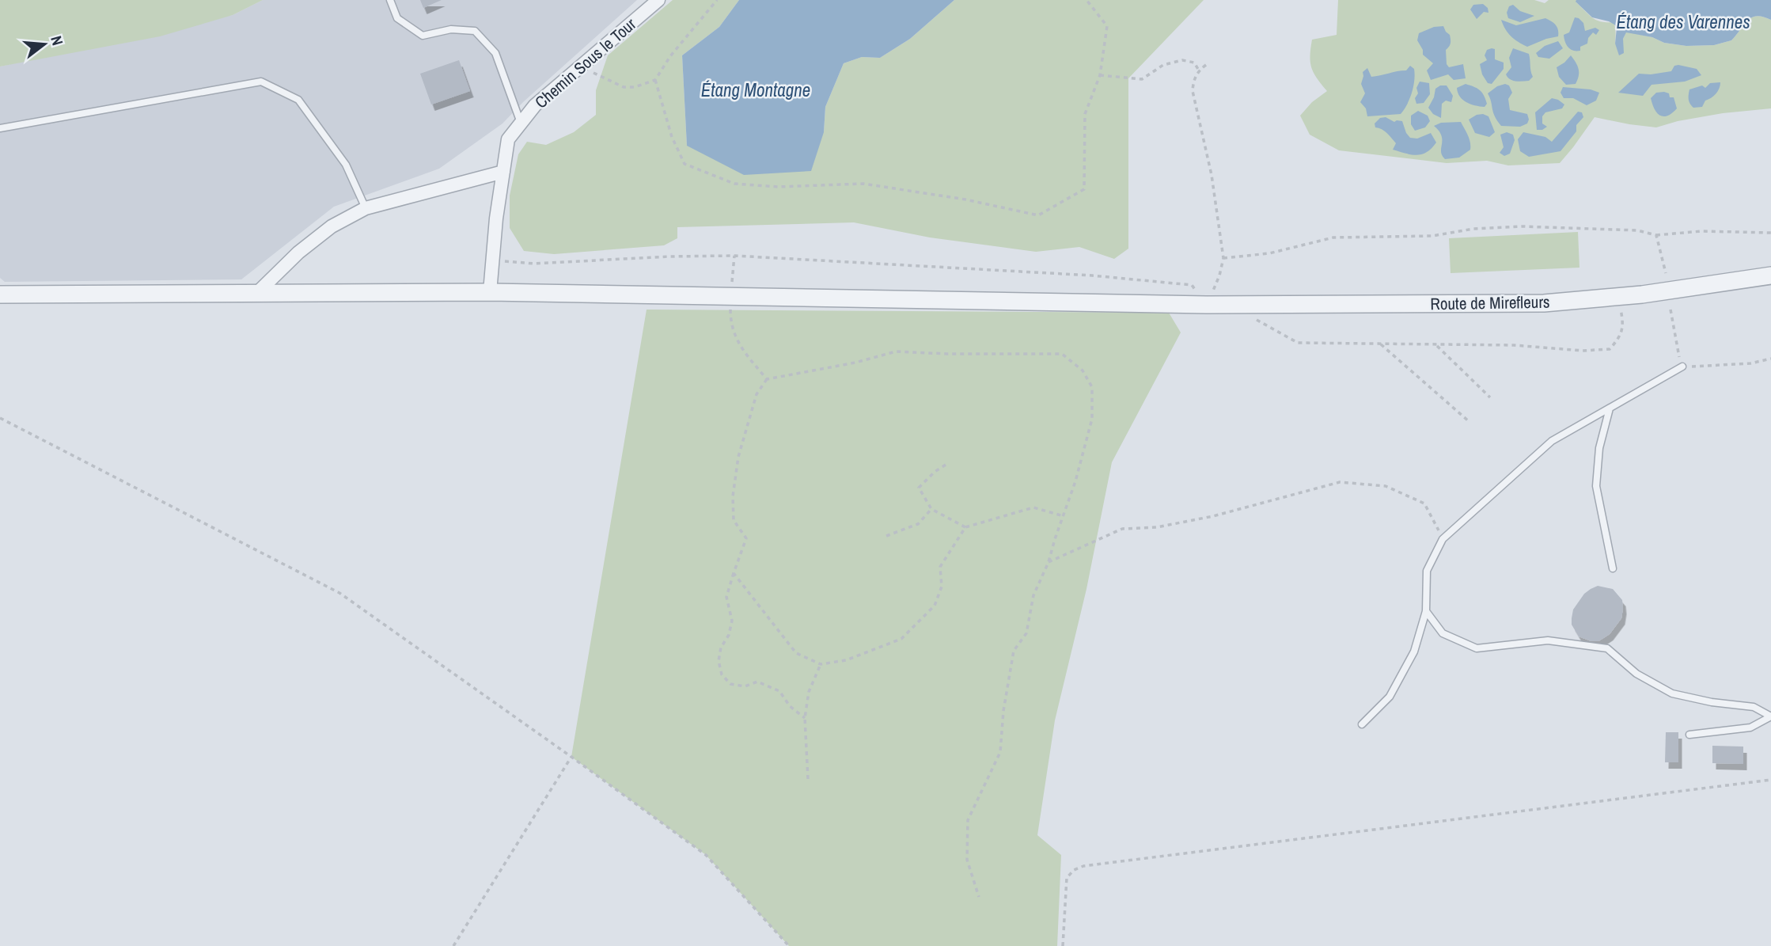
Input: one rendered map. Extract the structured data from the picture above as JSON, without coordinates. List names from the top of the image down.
{
  "streets": {
    "street": ["Chemin Sous le Tour", "Route de Mirefleurs"]
  },
  "crossings": [
    ["Chemin Sous le Tour", "Route de Mirefleurs"]
  ],
  "water": ["Étang des Varennes", "Étang Montagne"],
  "north": "right"
}
